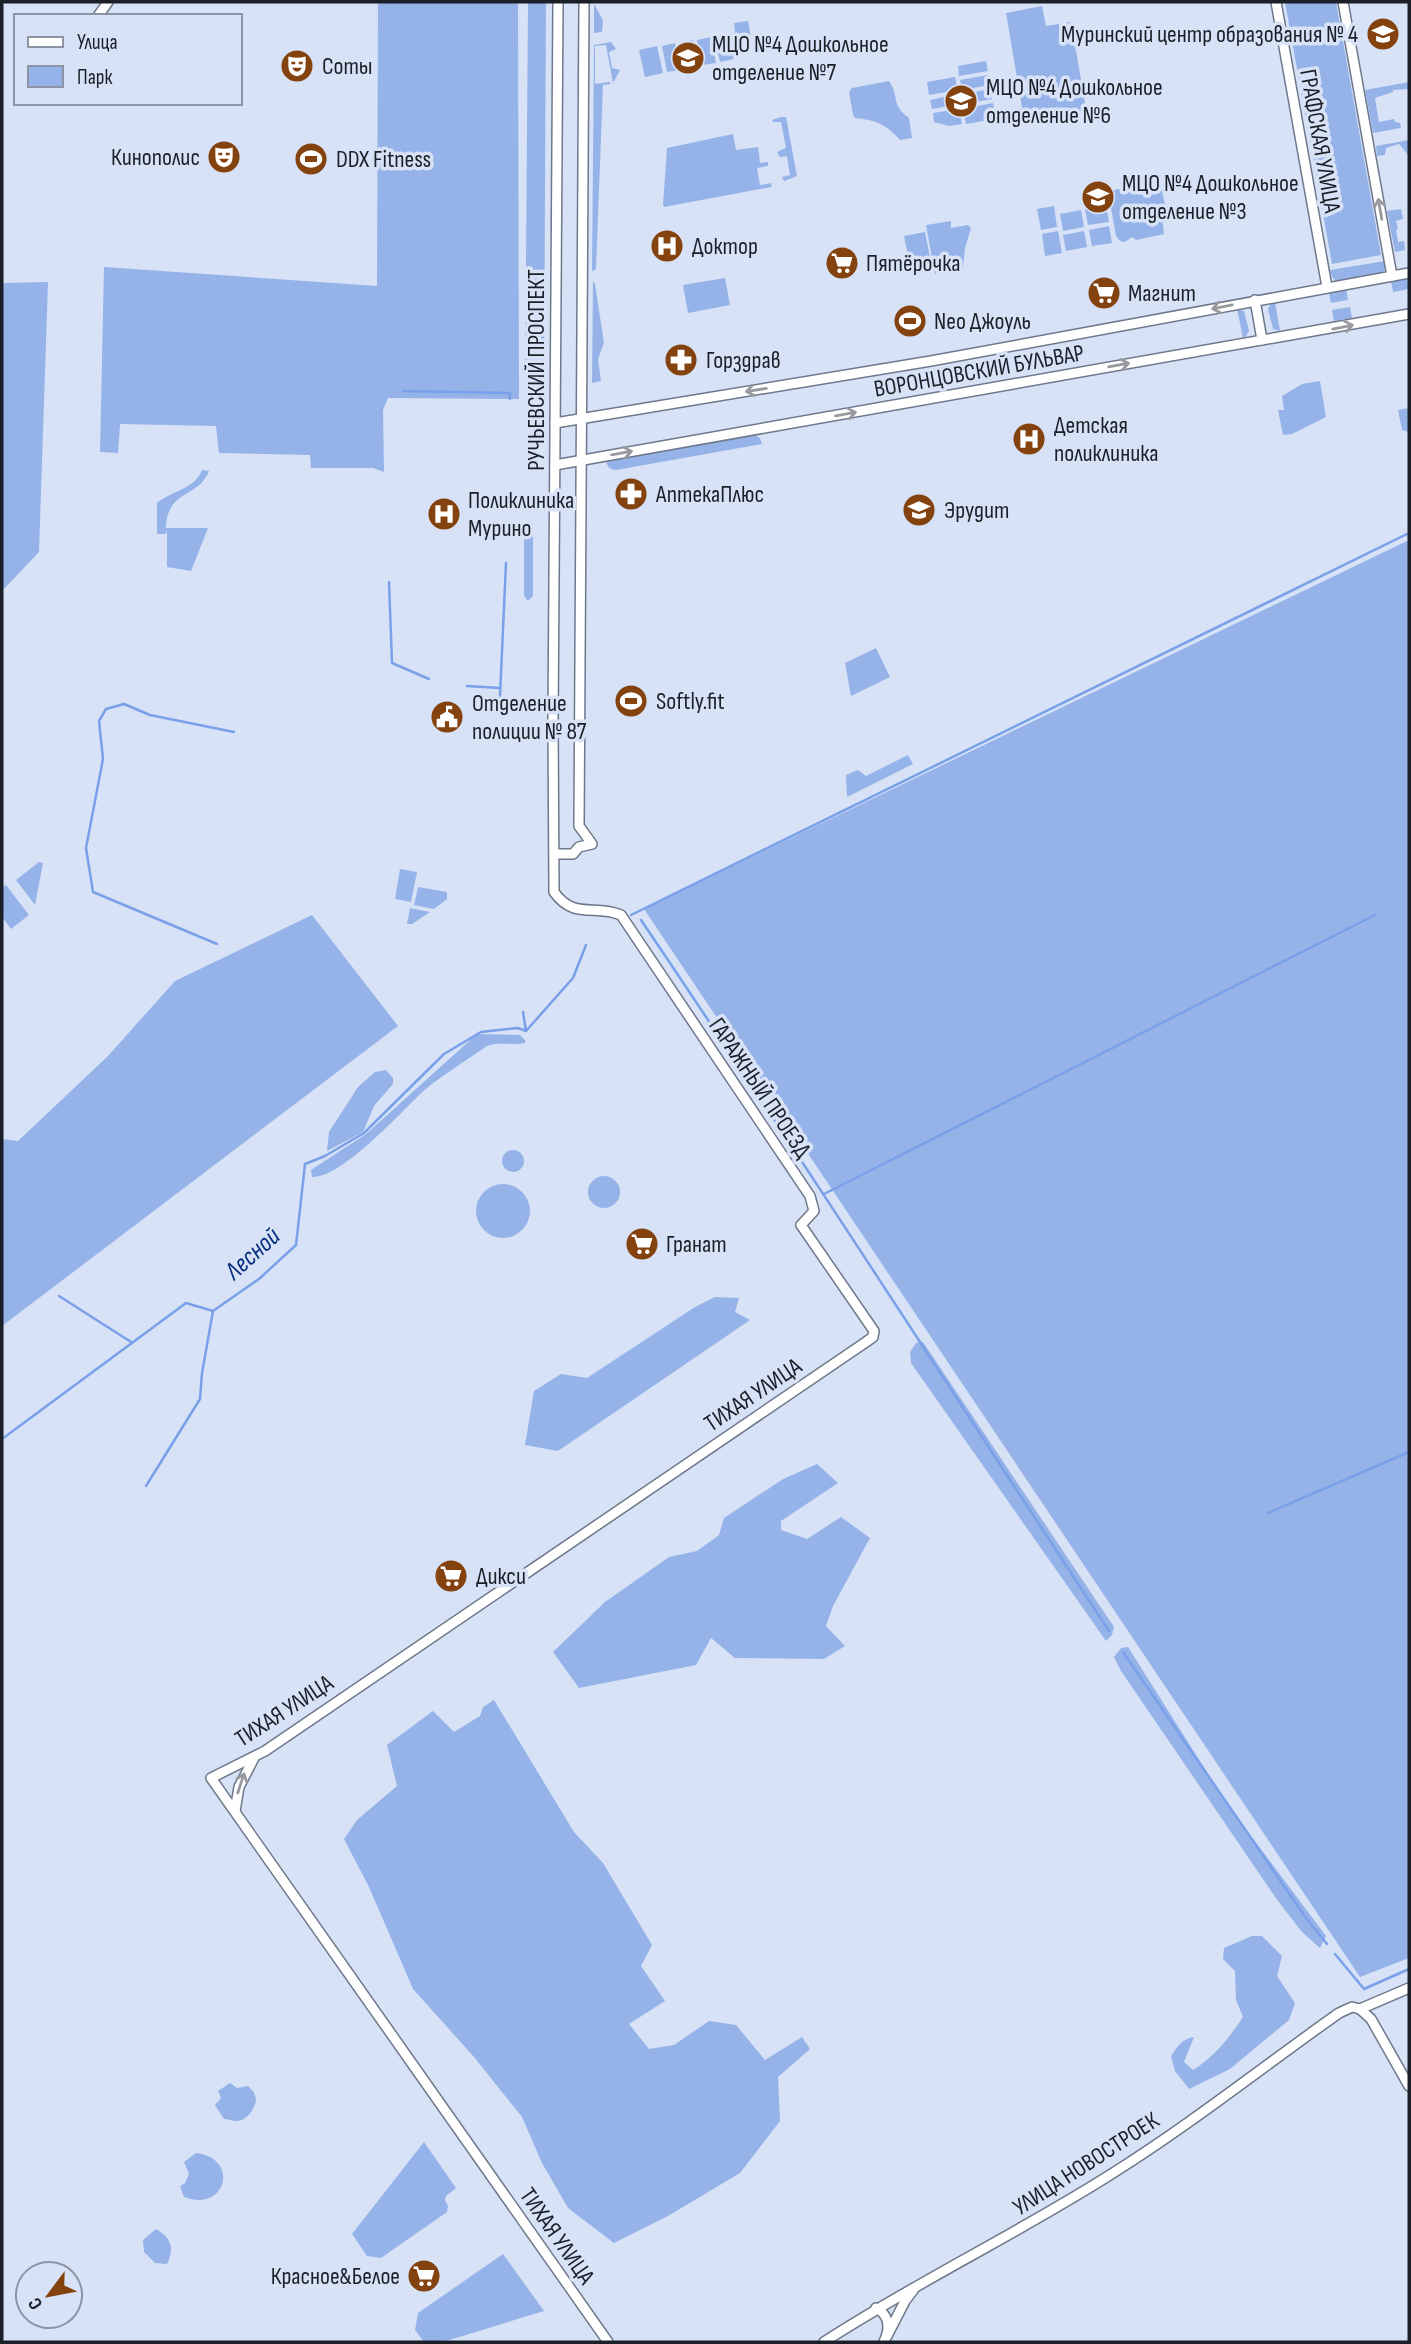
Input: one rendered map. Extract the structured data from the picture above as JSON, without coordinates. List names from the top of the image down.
{
  "streets": {
    "street": [
      "ГРАФСКАЯ УЛИЦА",
      "РУЧЬЕВСКИЙ ПРОСПЕКТ",
      "ВОРОНЦОВСКИЙ БУЛЬВАР",
      "ГАРАЖНЫЙ ПРОЕЗД",
      "ТИХАЯ УЛИЦА",
      "УЛИЦА НОВОСТРОЕК"
    ]
  },
  "crossings": [
    ["ГРАФСКАЯ УЛИЦА", "ВОРОНЦОВСКИЙ БУЛЬВАР"],
    ["РУЧЬЕВСКИЙ ПРОСПЕКТ", "ВОРОНЦОВСКИЙ БУЛЬВАР"],
    ["РУЧЬЕВСКИЙ ПРОСПЕКТ", "ГАРАЖНЫЙ ПРОЕЗД"],
    ["ГАРАЖНЫЙ ПРОЕЗД", "ТИХАЯ УЛИЦА"]
  ],
  "water": ["Лесной"],
  "places": {
    "school or university": [
      "Муринский центр образования № 4",
      "МЦО №4 Дошкольное отделение №7",
      "МЦО №4 Дошкольное отделение №6",
      "МЦО №4 Дошкольное отделение №3",
      "Эрудит"
    ],
    "theatre": ["Соты", "Кинополис"],
    "sports": ["DDX Fitness", "Neo Джоуль", "Softly.fit"],
    "hospital": ["Доктор", "Детская поликлиника", "Поликлиника Мурино"],
    "supermarket": [
      "Пятёрочка",
      "Магнит",
      "Гранат",
      "Дикси",
      "Красное&Белое"
    ],
    "pharmacy": ["Горздрав", "АптекаПлюс"],
    "public building": ["Отделение полиции № 87"]
  },
  "legend": ["Улица", "Парк"],
  "north": "bottom left"
}
